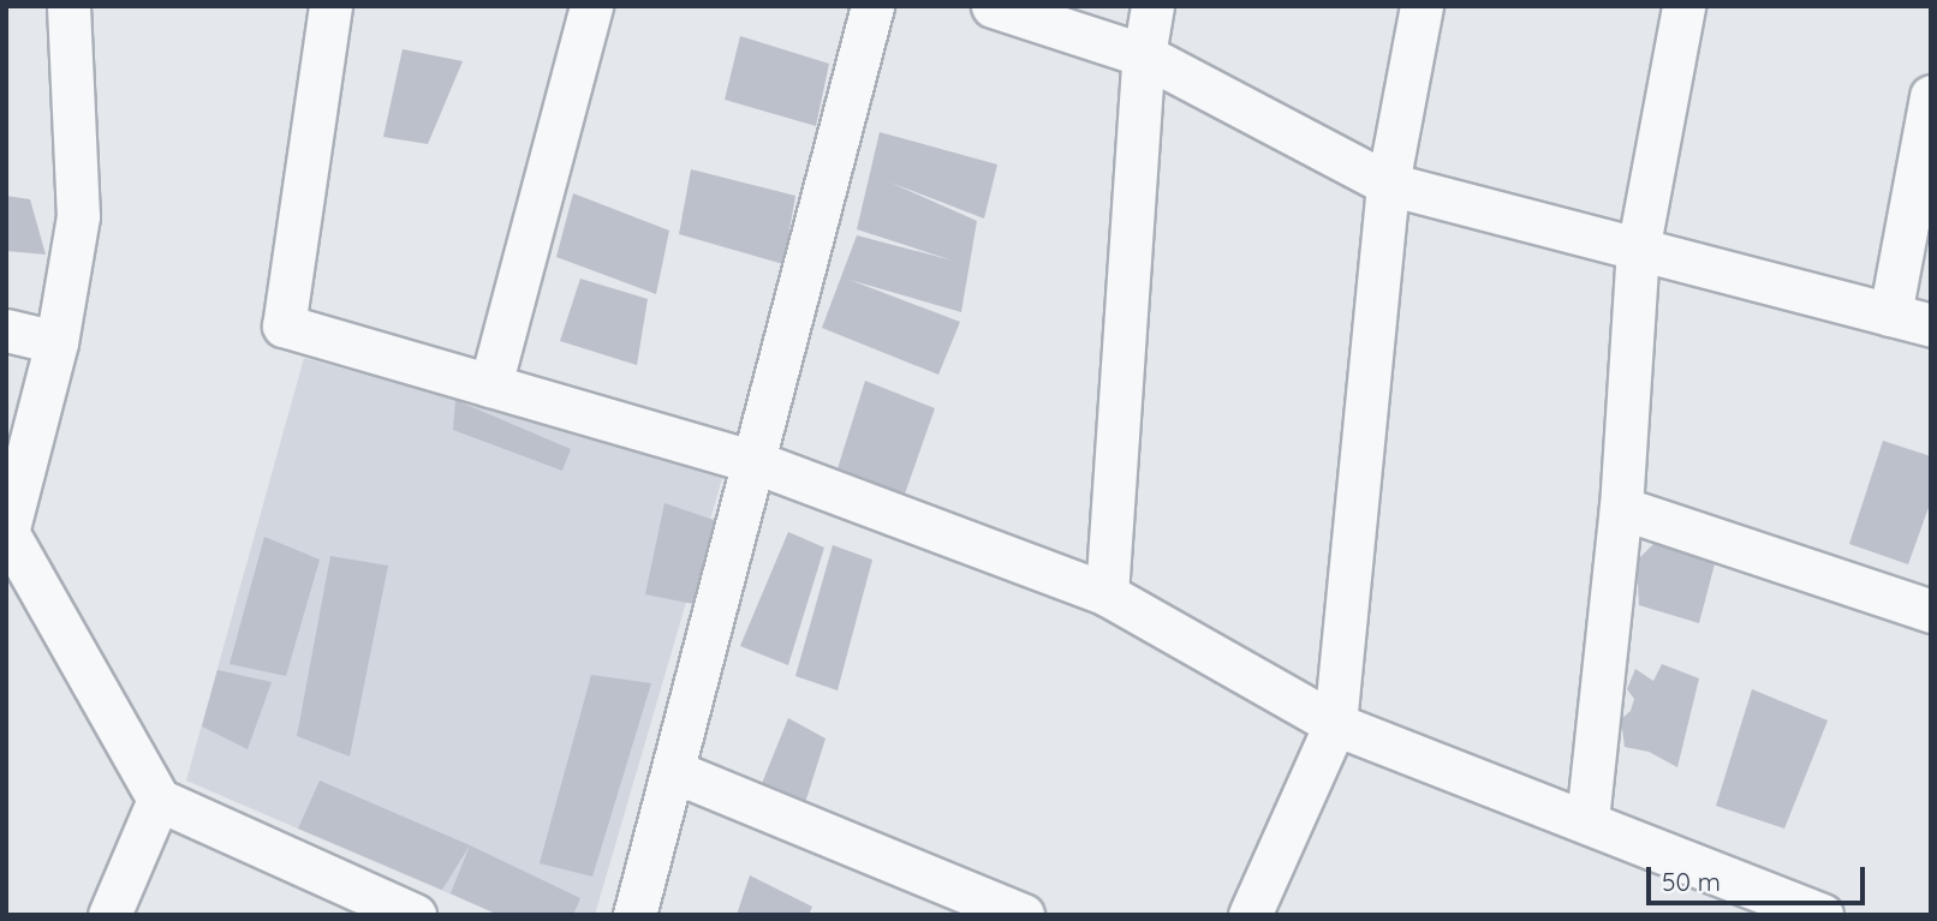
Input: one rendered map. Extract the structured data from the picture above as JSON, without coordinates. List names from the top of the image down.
{
  "scale_bar": "50 m"
}
